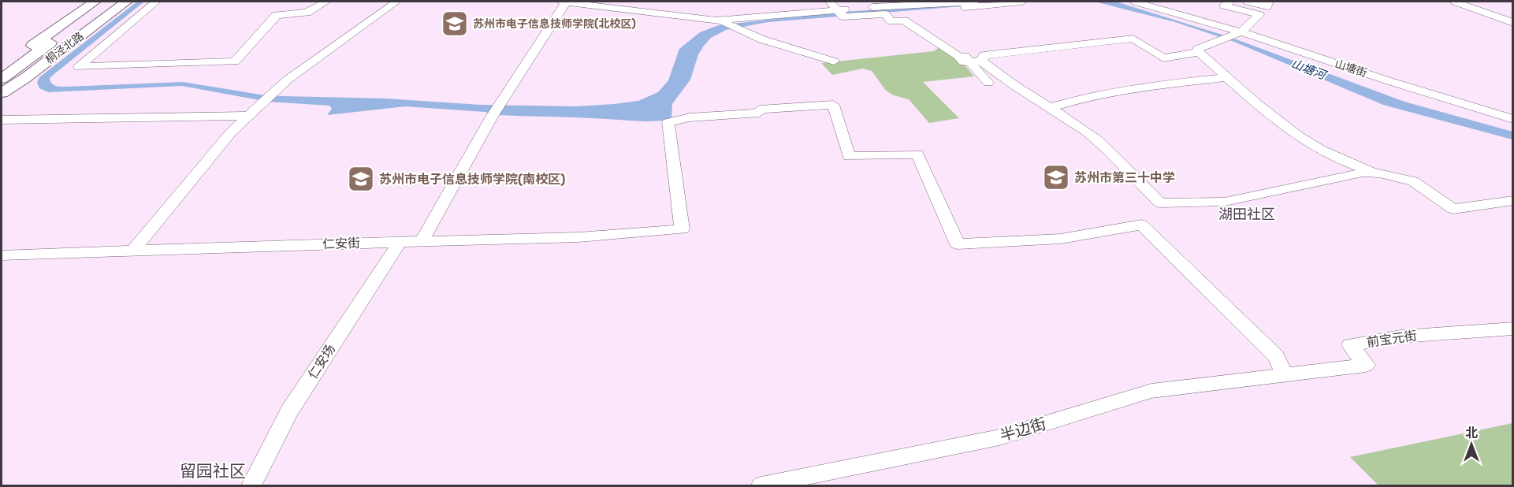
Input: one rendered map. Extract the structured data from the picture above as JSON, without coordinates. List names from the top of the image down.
{
  "streets": {
    "main road": ["桐泾北路"],
    "street": [
      "山塘街",
      "仁安街",
      "前宝元街",
      "仁安场",
      "半边街"
    ]
  },
  "crossings": [
    ["仁安街", "前宝元街"],
    ["仁安街", "仁安场"],
    ["仁安街", "半边街"],
    ["前宝元街", "半边街"]
  ],
  "districts": ["湖田社区", "留园社区"],
  "water": ["山塘河"],
  "places": {
    "school or university": ["苏州市电子信息技师学院(北校区)", "苏州市第三十中学", "苏州市电子信息技师学院(南校区)"]
  },
  "north": "top"
}
